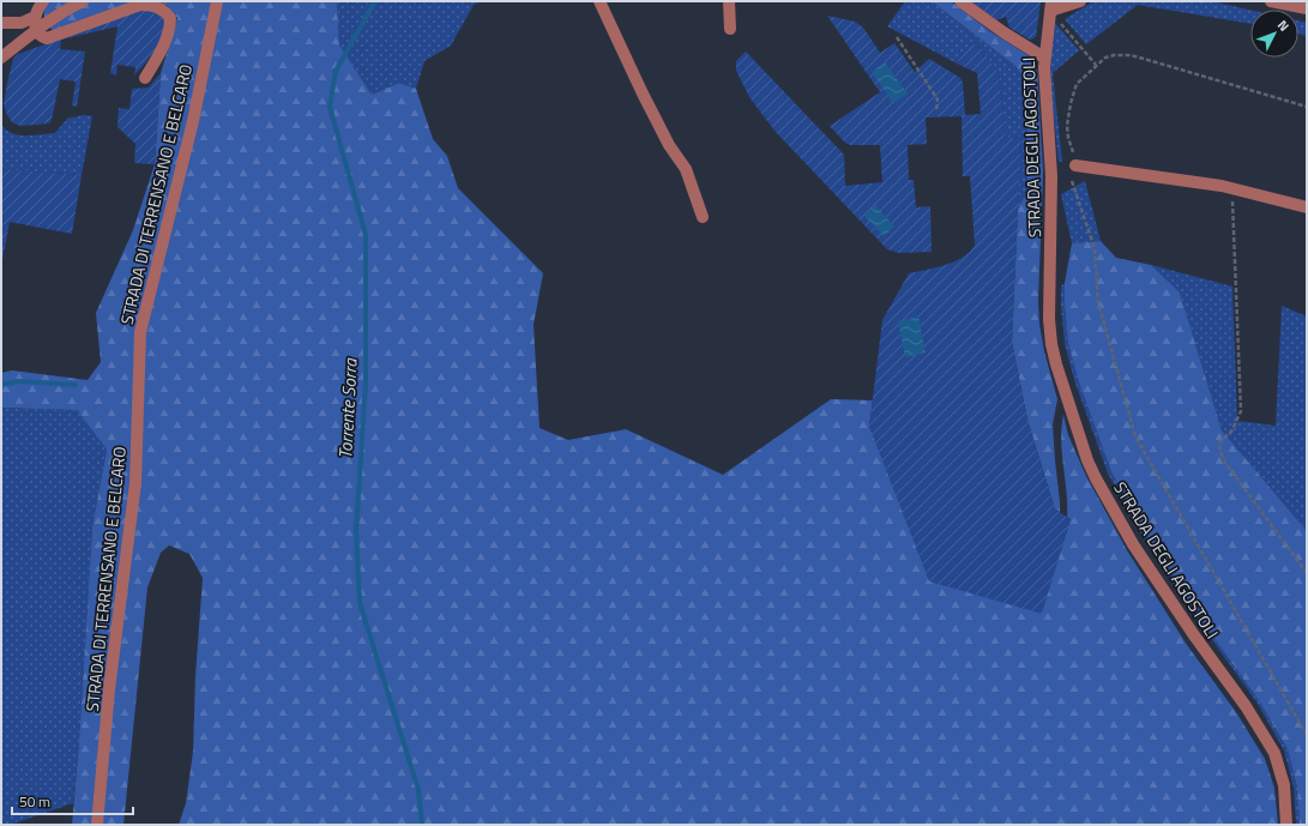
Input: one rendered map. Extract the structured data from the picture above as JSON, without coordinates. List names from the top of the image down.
{
  "streets": {
    "street": ["STRADA DEGLI AGOSTOLI", "STRADA DI TERRENSANO E BELCARO"]
  },
  "water": ["Torrente Sorra"],
  "scale_bar": "50 m",
  "north": "top right"
}
